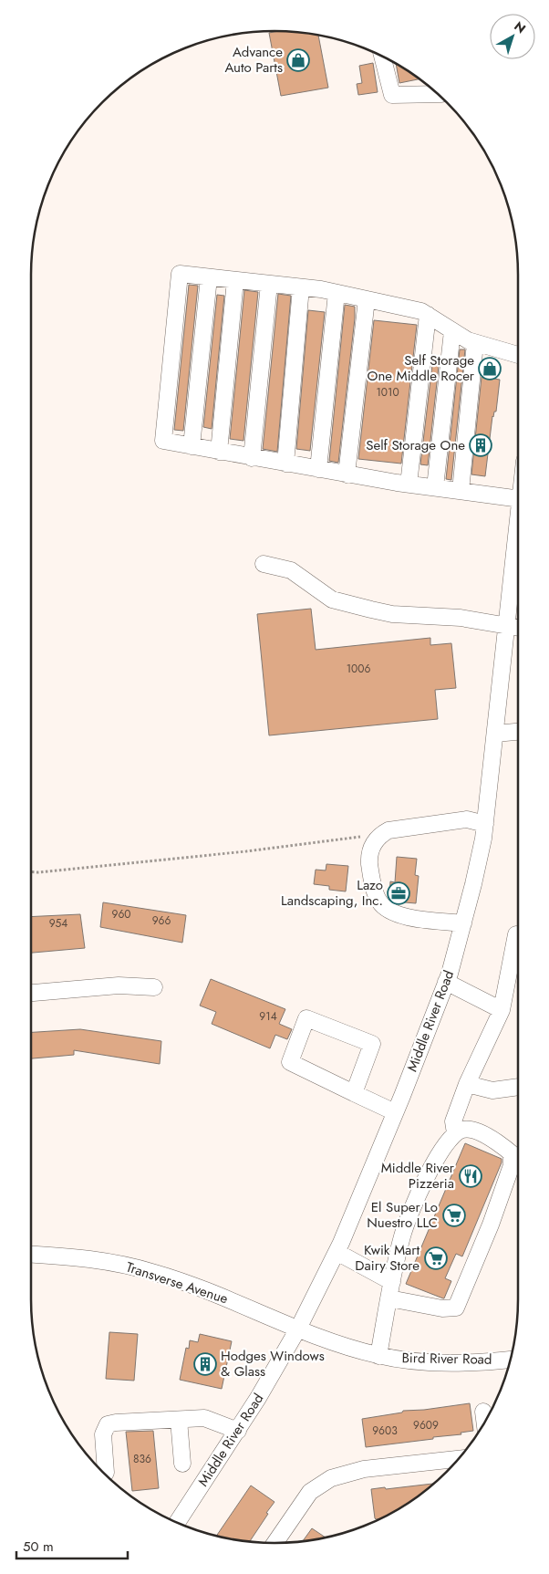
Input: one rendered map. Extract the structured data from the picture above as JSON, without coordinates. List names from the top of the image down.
{
  "streets": {
    "street": ["Middle River Road", "Transverse Avenue", "Bird River Road"]
  },
  "crossings": [
    ["Middle River Road", "Transverse Avenue"],
    ["Middle River Road", "Bird River Road"],
    ["Transverse Avenue", "Bird River Road"]
  ],
  "places": {
    "shop": ["Advance Auto Parts", "Self Storage One Middle Rocer"],
    "building": ["Self Storage One", "Hodges Windows & Glass"],
    "office": ["Lazo Landscaping, Inc."],
    "restaurant": ["Middle River Pizzeria"],
    "supermarket": ["El Super Lo Nuestro LLC", "Kwik Mart Dairy Store"]
  },
  "house_numbers": [
    "1010",
    "1006",
    "960",
    "966",
    "954",
    "914",
    "9609",
    "9603",
    "836"
  ],
  "scale_bar": "50 m",
  "north": "top right"
}
